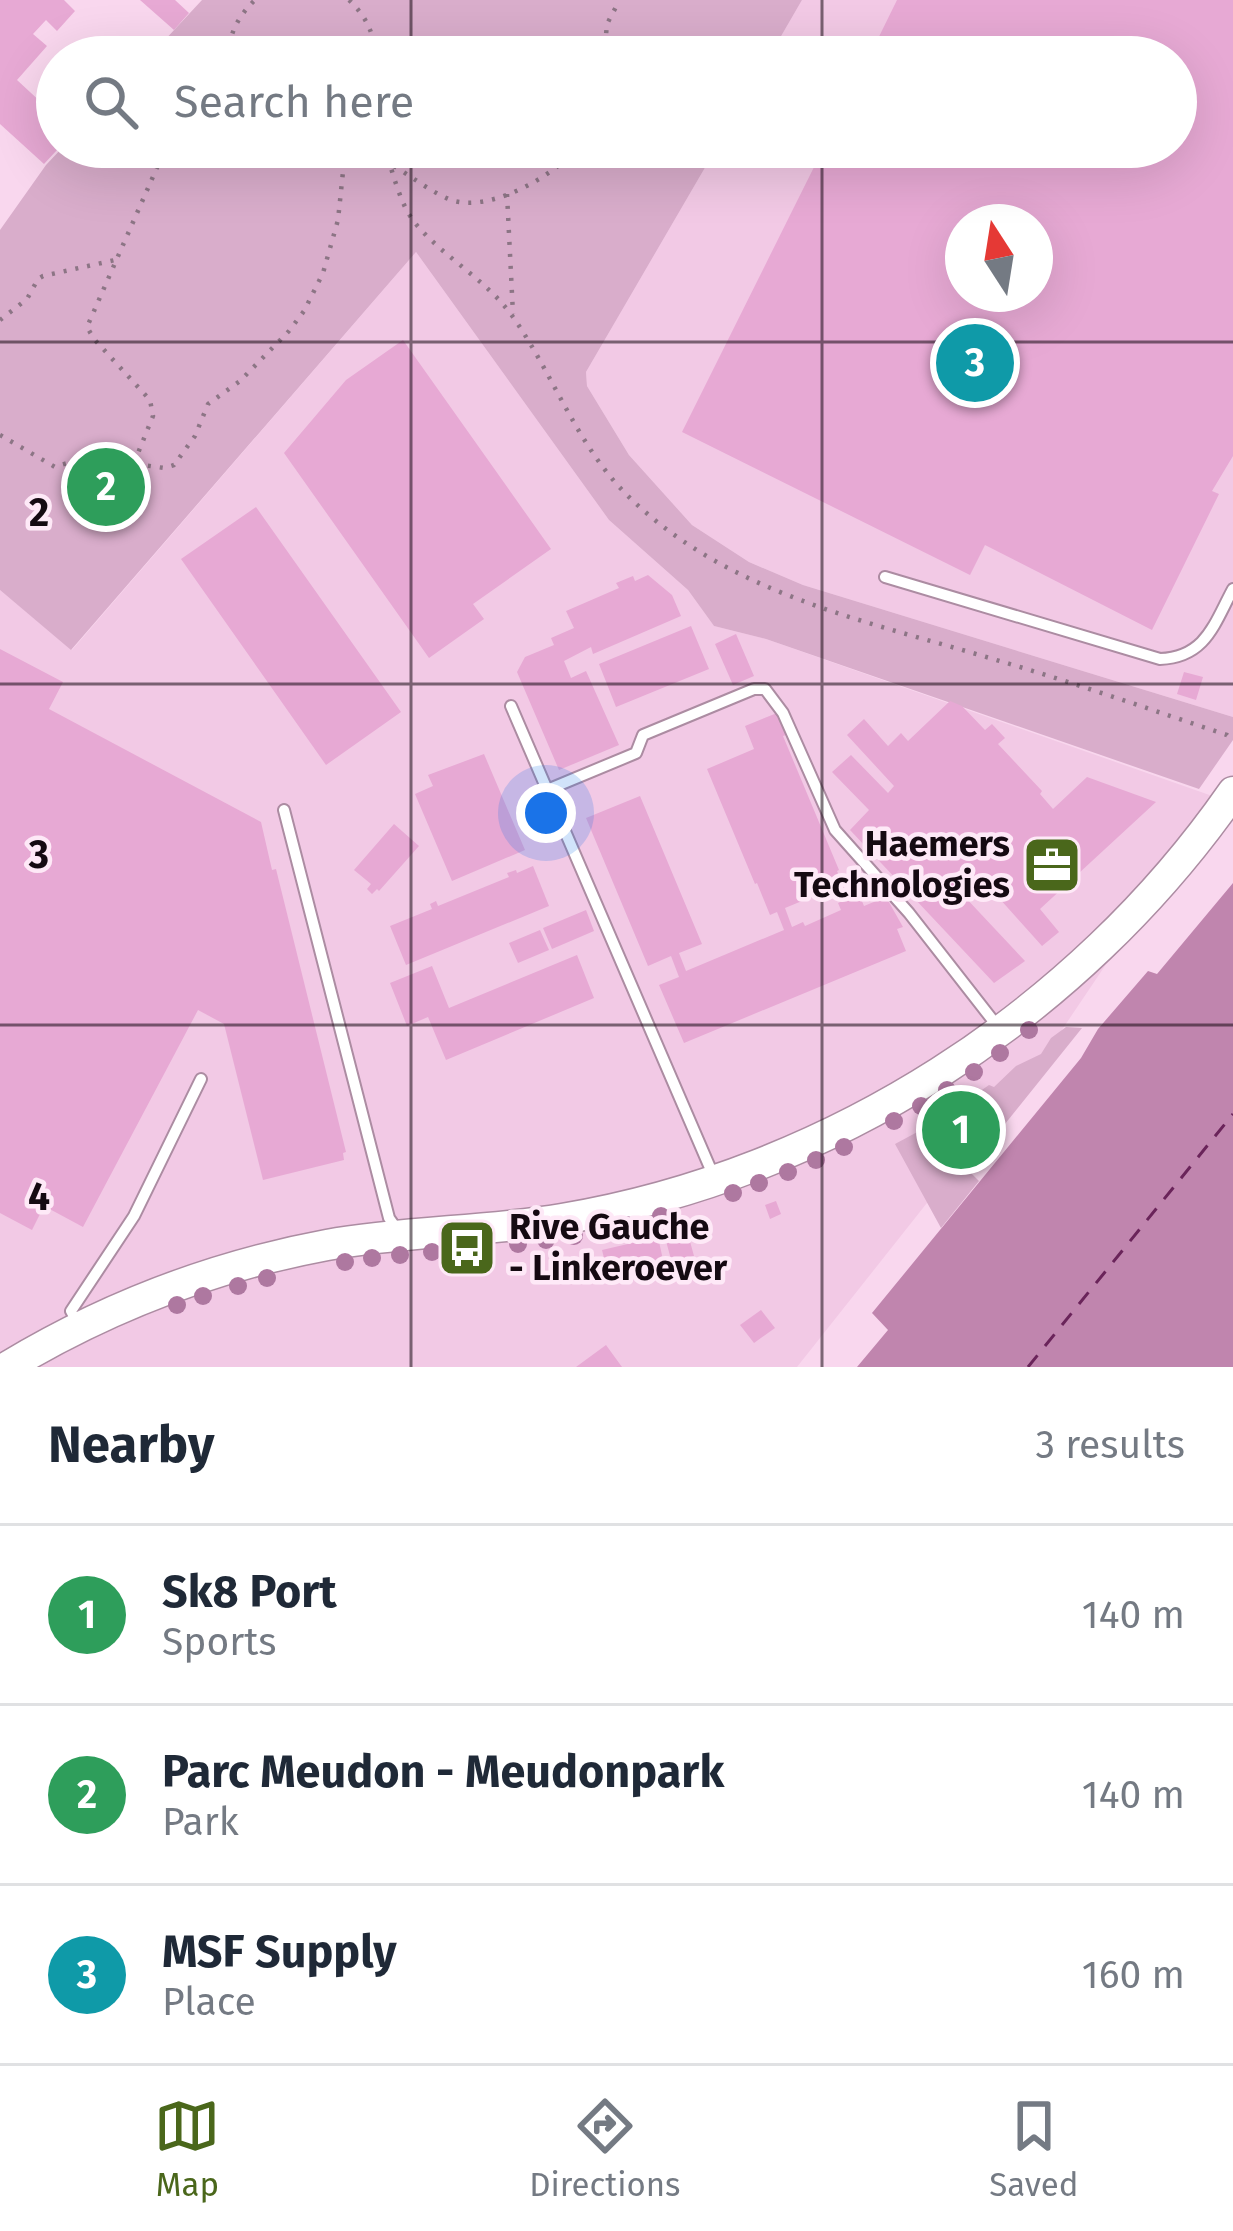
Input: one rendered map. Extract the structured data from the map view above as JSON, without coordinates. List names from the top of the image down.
{
  "places": {
    "office": ["Haemers Technologies"],
    "bus stop": ["Rive Gauche - Linkeroever"]
  },
  "north": "top",
  "page": {
    "search": "Search here",
    "pins": ["3", "2", "1"],
    "heading": ["Nearby", "3 results"],
    "list": [
      {
        "mark": "1",
        "name": "Sk8 Port",
        "note": "Sports",
        "value": "140 m"
      },
      {
        "mark": "2",
        "name": "Parc Meudon - Meudonpark",
        "note": "Park",
        "value": "140 m"
      },
      {
        "mark": "3",
        "name": "MSF Supply",
        "note": "Place",
        "value": "160 m"
      }
    ],
    "nav": ["Map", "Directions", "Saved"]
  },
  "grid": {
    "rows": ["2", "3", "4"]
  }
}
